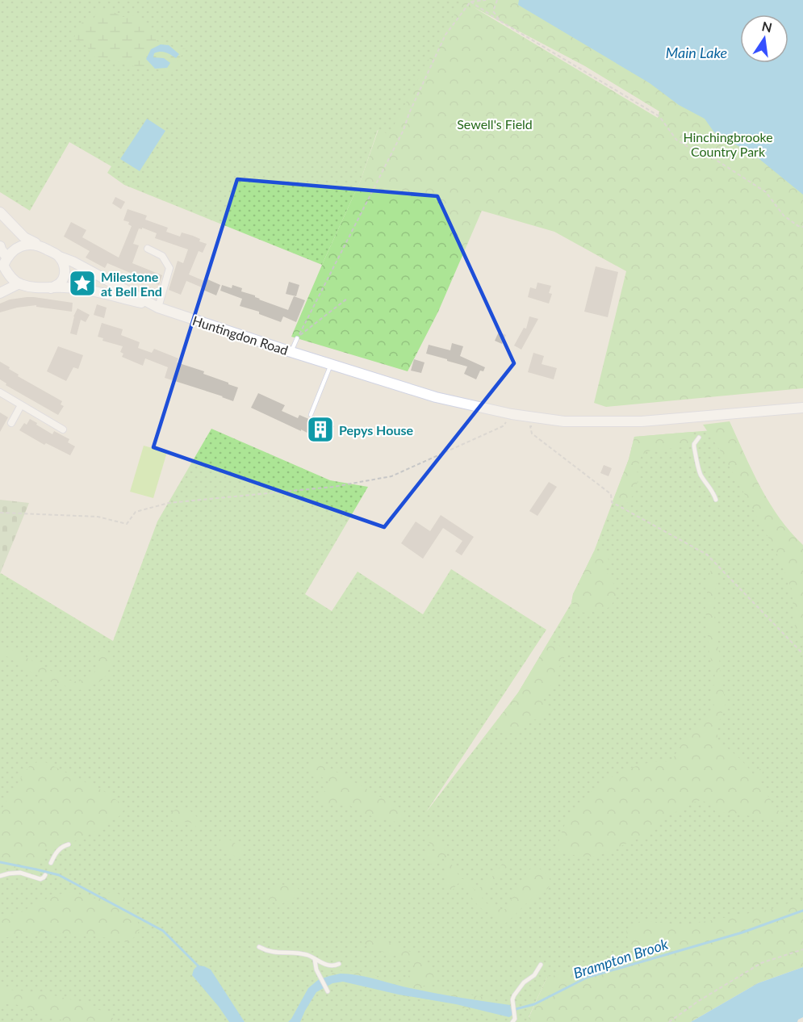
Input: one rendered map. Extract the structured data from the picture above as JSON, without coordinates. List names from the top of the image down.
{
  "streets": {
    "main road": ["Huntingdon Road"]
  },
  "water": ["Main Lake", "Brampton Brook"],
  "parks": ["Sewell's Field", "Hinchingbrooke Country Park"],
  "places": {
    "place": ["Milestone at Bell End"],
    "building": ["Pepys House"]
  },
  "north": "top"
}
